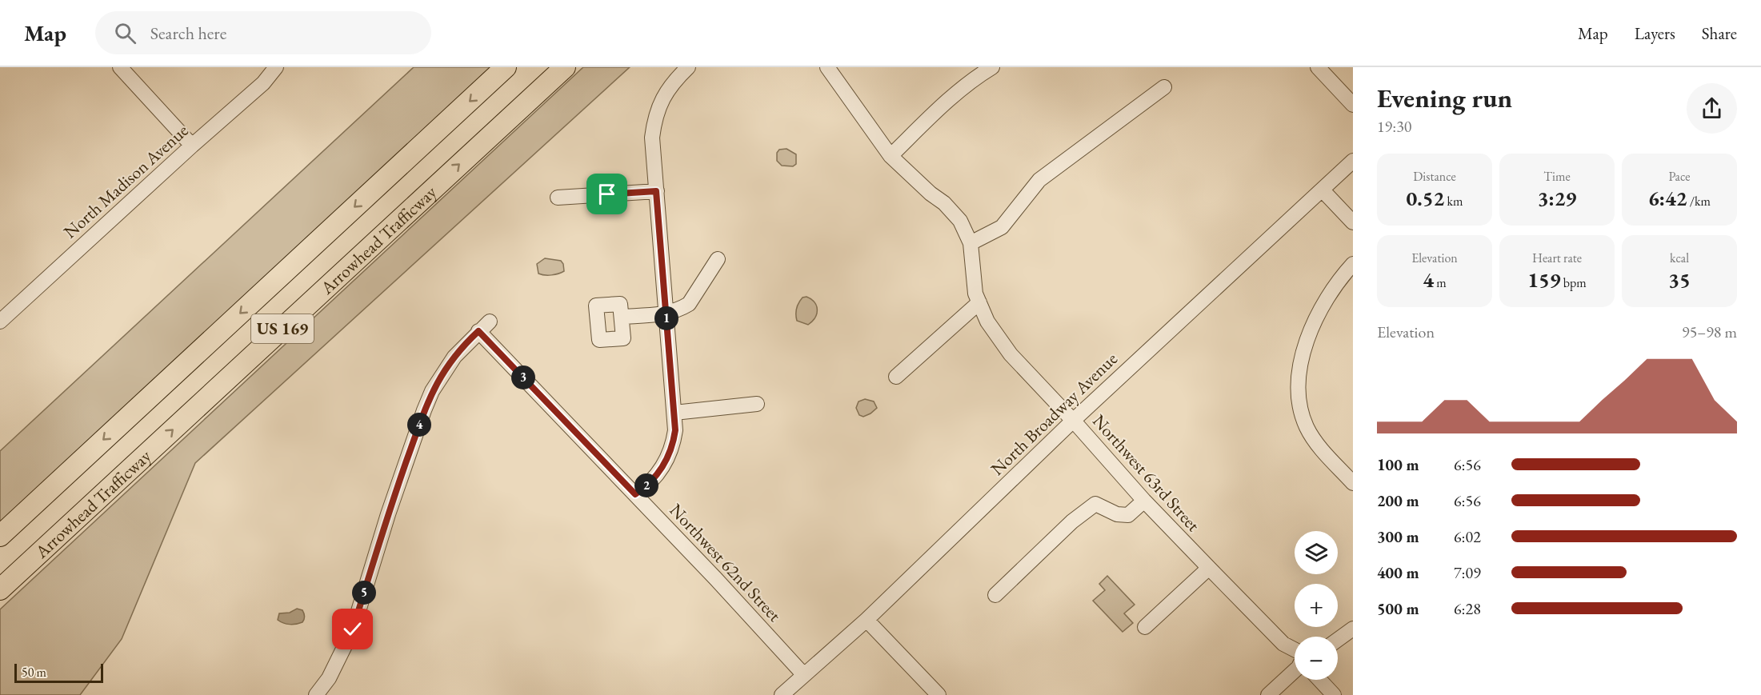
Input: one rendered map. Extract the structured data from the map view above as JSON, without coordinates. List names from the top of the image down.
{
  "streets": {
    "highway": ["Arrowhead Trafficway", "US 169"],
    "street": [
      "North Madison Avenue",
      "North Broadway Avenue",
      "Northwest 63rd Street",
      "Northwest 62nd Street"
    ]
  },
  "crossings": [
    ["North Broadway Avenue", "Northwest 63rd Street"],
    ["North Broadway Avenue", "Northwest 62nd Street"]
  ],
  "scale_bar": "50 m",
  "page": {
    "header": "Map",
    "search": "Search here",
    "nav": ["Map", "Layers", "Share"],
    "heading": ["Evening run", "19:30"],
    "stats": [
      ["Distance", "0.52 km"],
      ["Time", "3:29"],
      ["Pace", "6:42 /km"],
      ["Elevation", "4 m"],
      ["Heart rate", "159 bpm"],
      ["kcal", "35"]
    ],
    "pins": [
      "1",
      "3",
      "4",
      "2",
      "5"
    ],
    "chart": ["Elevation", "95–98 m"],
    "list": [
      {
        "name": "100 m",
        "note": "6:56"
      },
      {
        "name": "200 m",
        "note": "6:56"
      },
      {
        "name": "300 m",
        "note": "6:02"
      },
      {
        "name": "400 m",
        "note": "7:09"
      },
      {
        "name": "500 m",
        "note": "6:28"
      }
    ],
    "map_buttons": ["+", "−"],
    "scale": "50 m"
  }
}
